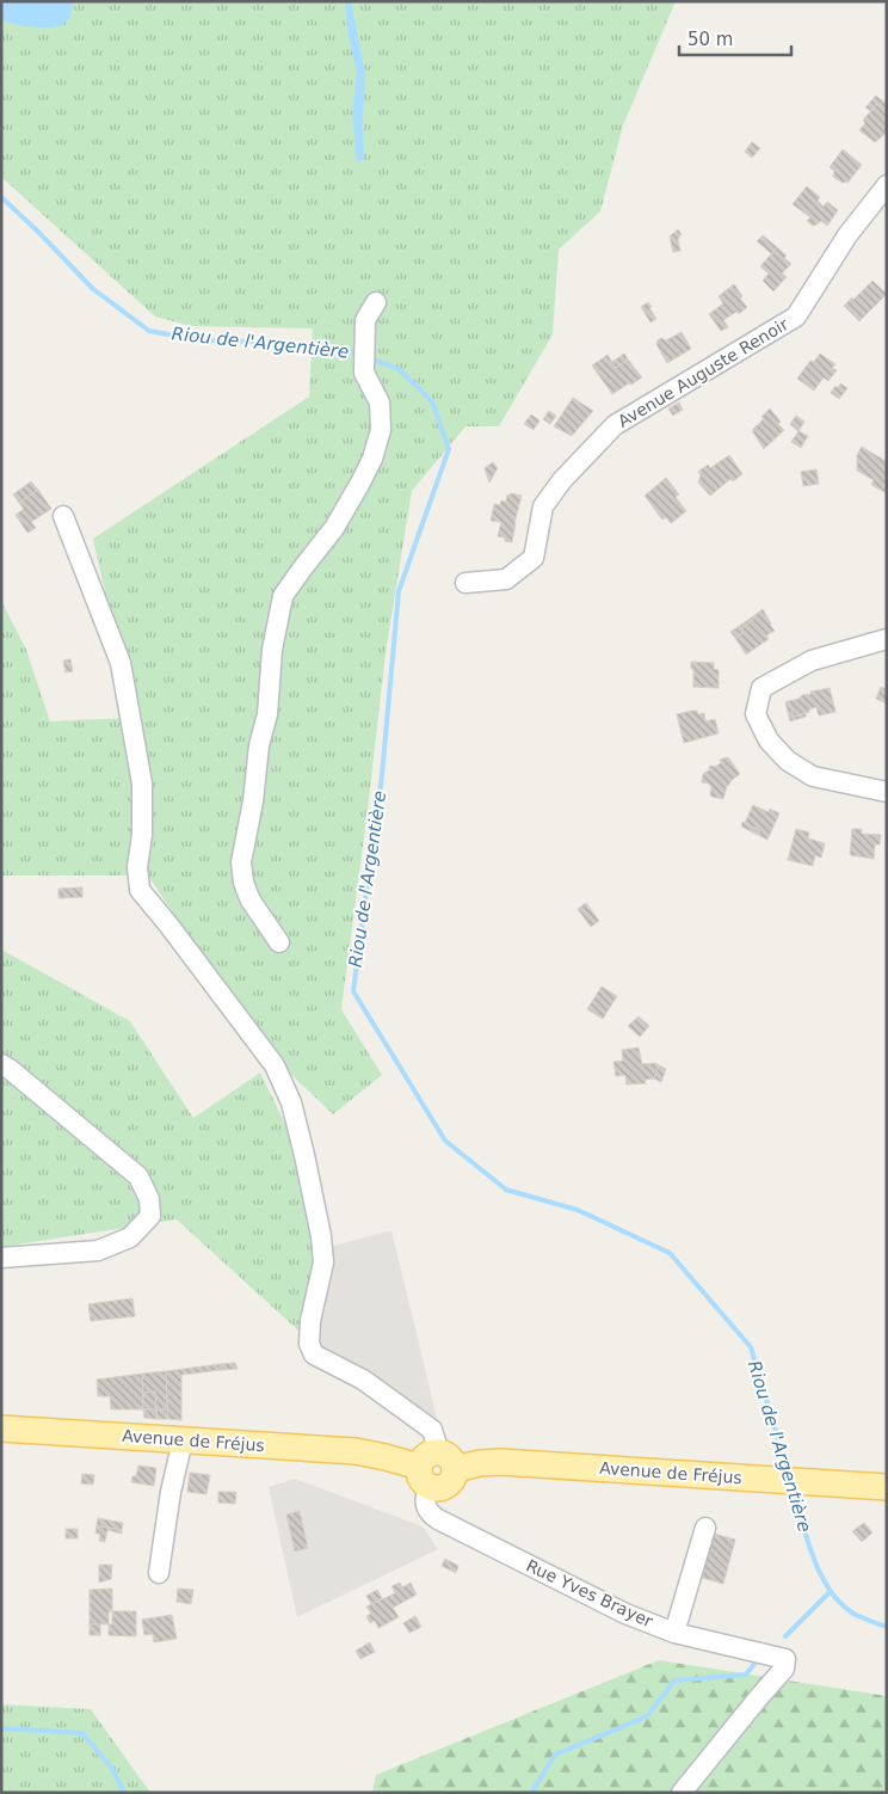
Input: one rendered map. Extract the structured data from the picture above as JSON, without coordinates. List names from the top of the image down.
{
  "streets": {
    "main road": ["Avenue de Fréjus"],
    "street": ["Avenue Auguste Renoir", "Rue Yves Brayer"]
  },
  "crossings": [
    ["Avenue de Fréjus", "Rue Yves Brayer"]
  ],
  "water": ["Riou de l'Argentière"],
  "scale_bar": "50 m"
}
